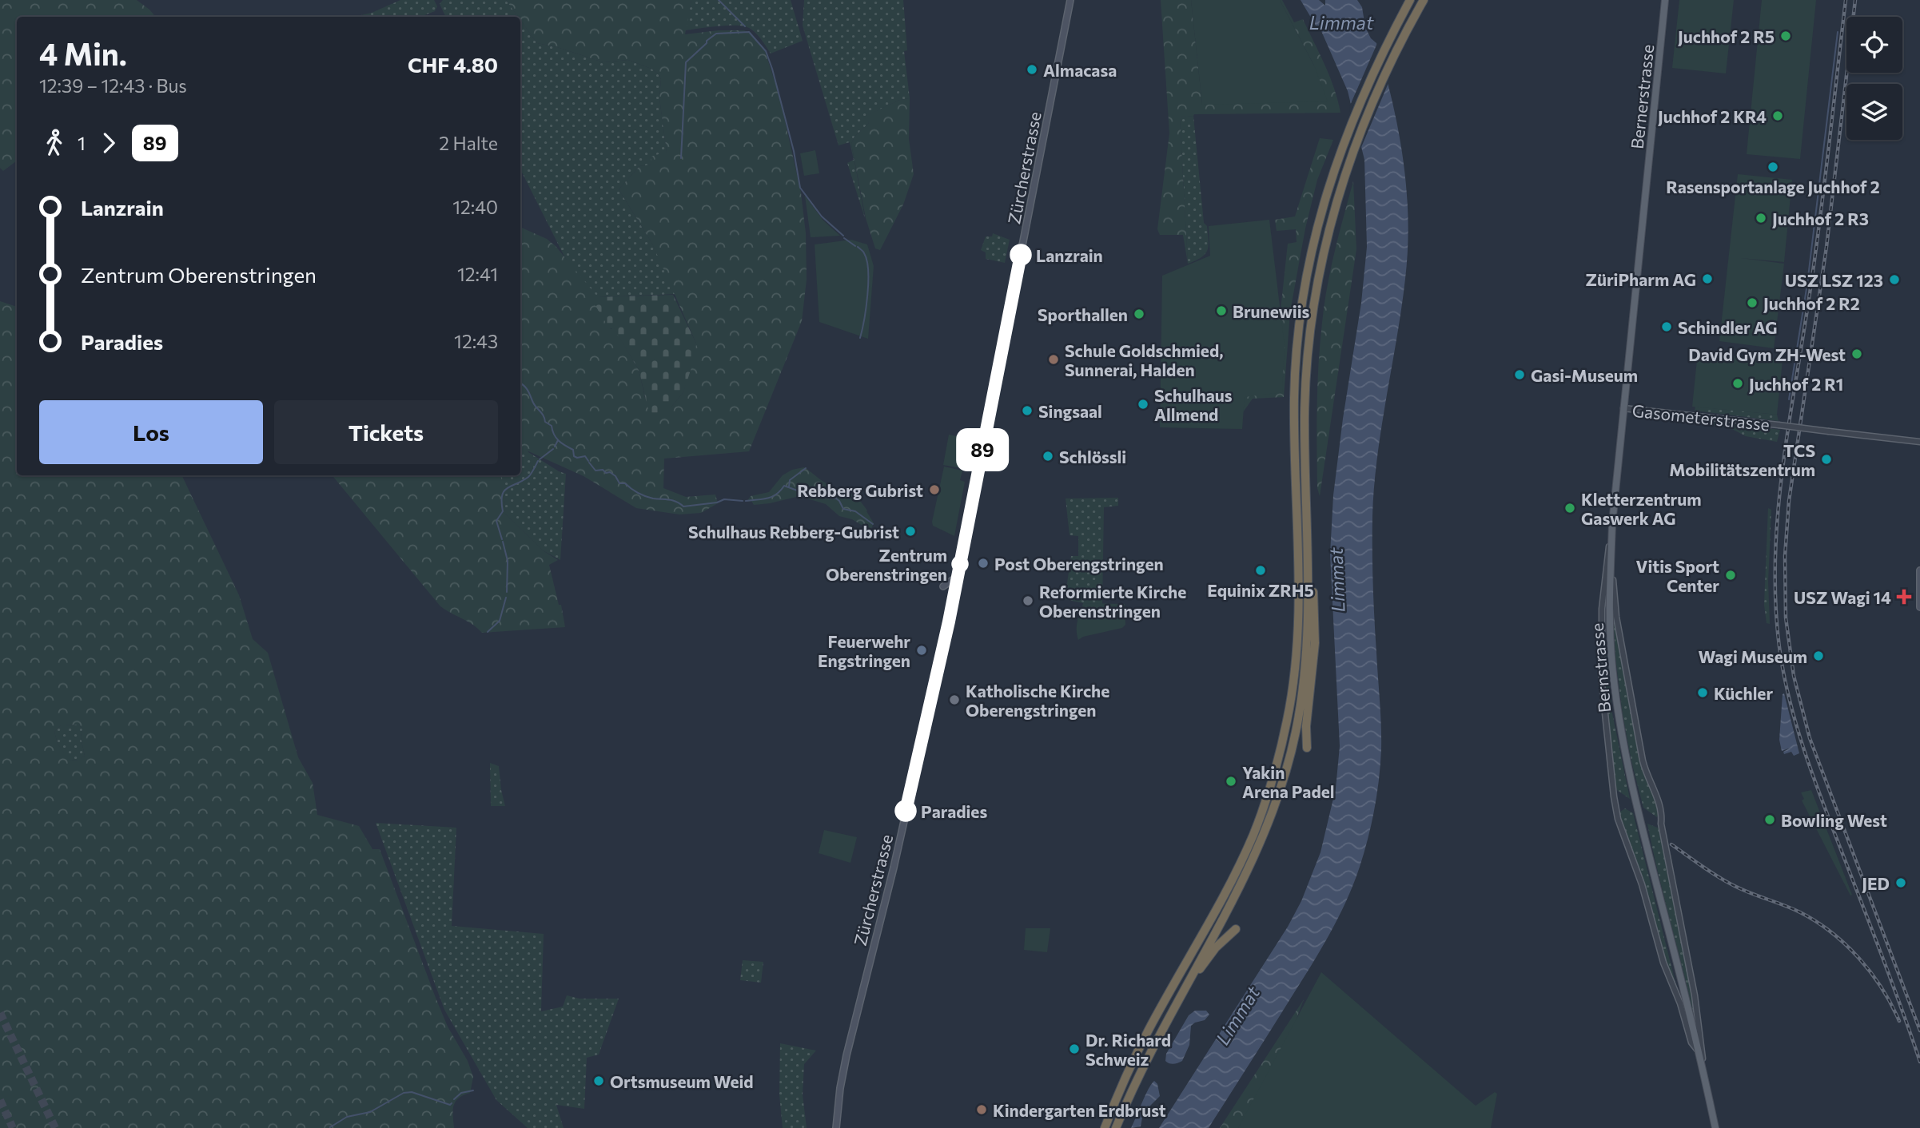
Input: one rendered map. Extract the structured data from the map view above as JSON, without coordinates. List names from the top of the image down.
{
  "streets": {
    "main road": ["Bernerstrasse", "Zürcherstrasse", "Bernstrasse"],
    "street": ["Gasometerstrasse"]
  },
  "crossings": [
    ["Bernerstrasse", "Bernstrasse"],
    ["Gasometerstrasse", "Bernstrasse"]
  ],
  "water": ["Limmat"],
  "places": {
    "other": [
      "Juchhof 2 R5",
      "Almacasa",
      "Juchhof 2 KR4",
      "Rasensportanlage Juchhof 2",
      "Juchhof 2 R3",
      "Lanzrain",
      "ZüriPharm AG",
      "USZ LSZ 123",
      "Juchhof 2 R2",
      "Brunewiis",
      "Sporthallen",
      "Schindler AG",
      "David Gym ZH-West",
      "Schule Goldschmied, Sunnerai, Halden",
      "Gasi-Museum",
      "Juchhof 2 R1",
      "Schulhaus Allmend",
      "Singsaal",
      "Schlössli",
      "TCS Mobilitätszentrum",
      "Rebberg Gubrist",
      "Kletterzentrum Gaswerk AG",
      "Schulhaus Rebberg-Gubrist",
      "Post Oberengstringen",
      "Zentrum Oberenstringen",
      "Equinix ZRH5",
      "Vitis Sport Center",
      "Reformierte Kirche Oberenstringen",
      "Feuerwehr Engstringen",
      "Wagi Museum",
      "Küchler",
      "Katholische Kirche Oberengstringen",
      "Yakin Arena Padel",
      "Paradies",
      "Bowling West",
      "JED",
      "Dr. Richard Schweiz",
      "Ortsmuseum Weid",
      "Kindergarten Erdbrust"
    ],
    "health": ["USZ Wagi 14"]
  },
  "lines": ["bus line 89"],
  "page": {
    "on_map": "89",
    "heading": ["4 Min.", "12:39 – 12:43 · Bus", "CHF 4.80"],
    "legs": ["1", "89", "2 Halte"],
    "list": [
      {
        "name": "Lanzrain",
        "value": "12:40"
      },
      {
        "name": "Zentrum Oberenstringen",
        "value": "12:41"
      },
      {
        "name": "Paradies",
        "value": "12:43"
      }
    ],
    "buttons": ["Los", "Tickets"]
  }
}
